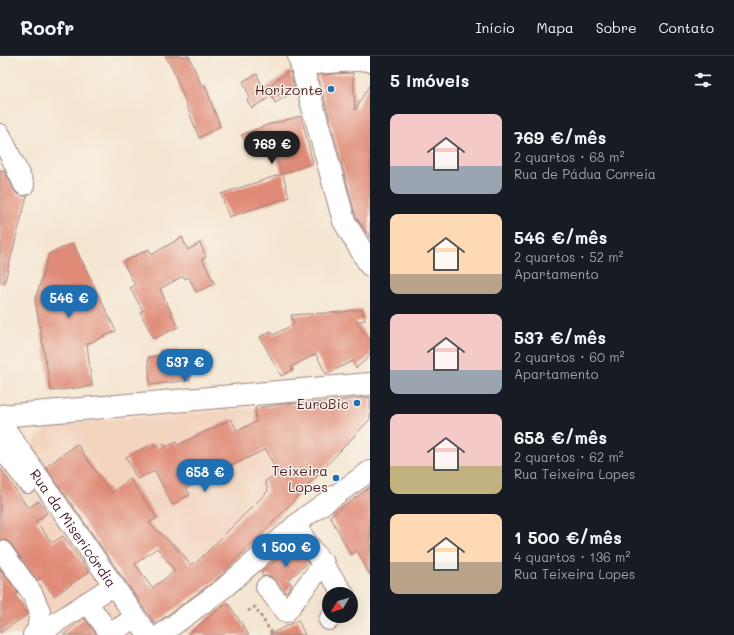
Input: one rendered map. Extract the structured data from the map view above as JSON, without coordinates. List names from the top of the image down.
{
  "streets": {
    "street": ["Rua da Misericórdia"]
  },
  "places": ["Horizonte", "EuroBic", "Teixeira Lopes"],
  "north": "bottom left",
  "page": {
    "header": "Roofr",
    "nav": [
      "Início",
      "Mapa",
      "Sobre",
      "Contato"
    ],
    "heading": "5 imóveis",
    "list": [
      {
        "name": "769 €/mês",
        "note": "2 quartos · 68 m² · Rua de Pádua Correia"
      },
      {
        "name": "546 €/mês",
        "note": "2 quartos · 52 m² · Apartamento"
      },
      {
        "name": "537 €/mês",
        "note": "2 quartos · 60 m² · Apartamento"
      },
      {
        "name": "658 €/mês",
        "note": "2 quartos · 62 m² · Rua Teixeira Lopes"
      },
      {
        "name": "1 500 €/mês",
        "note": "4 quartos · 136 m² · Rua Teixeira Lopes"
      }
    ],
    "price": [
      "769 €",
      "546 €",
      "537 €",
      "658 €",
      "1 500 €"
    ]
  }
}
